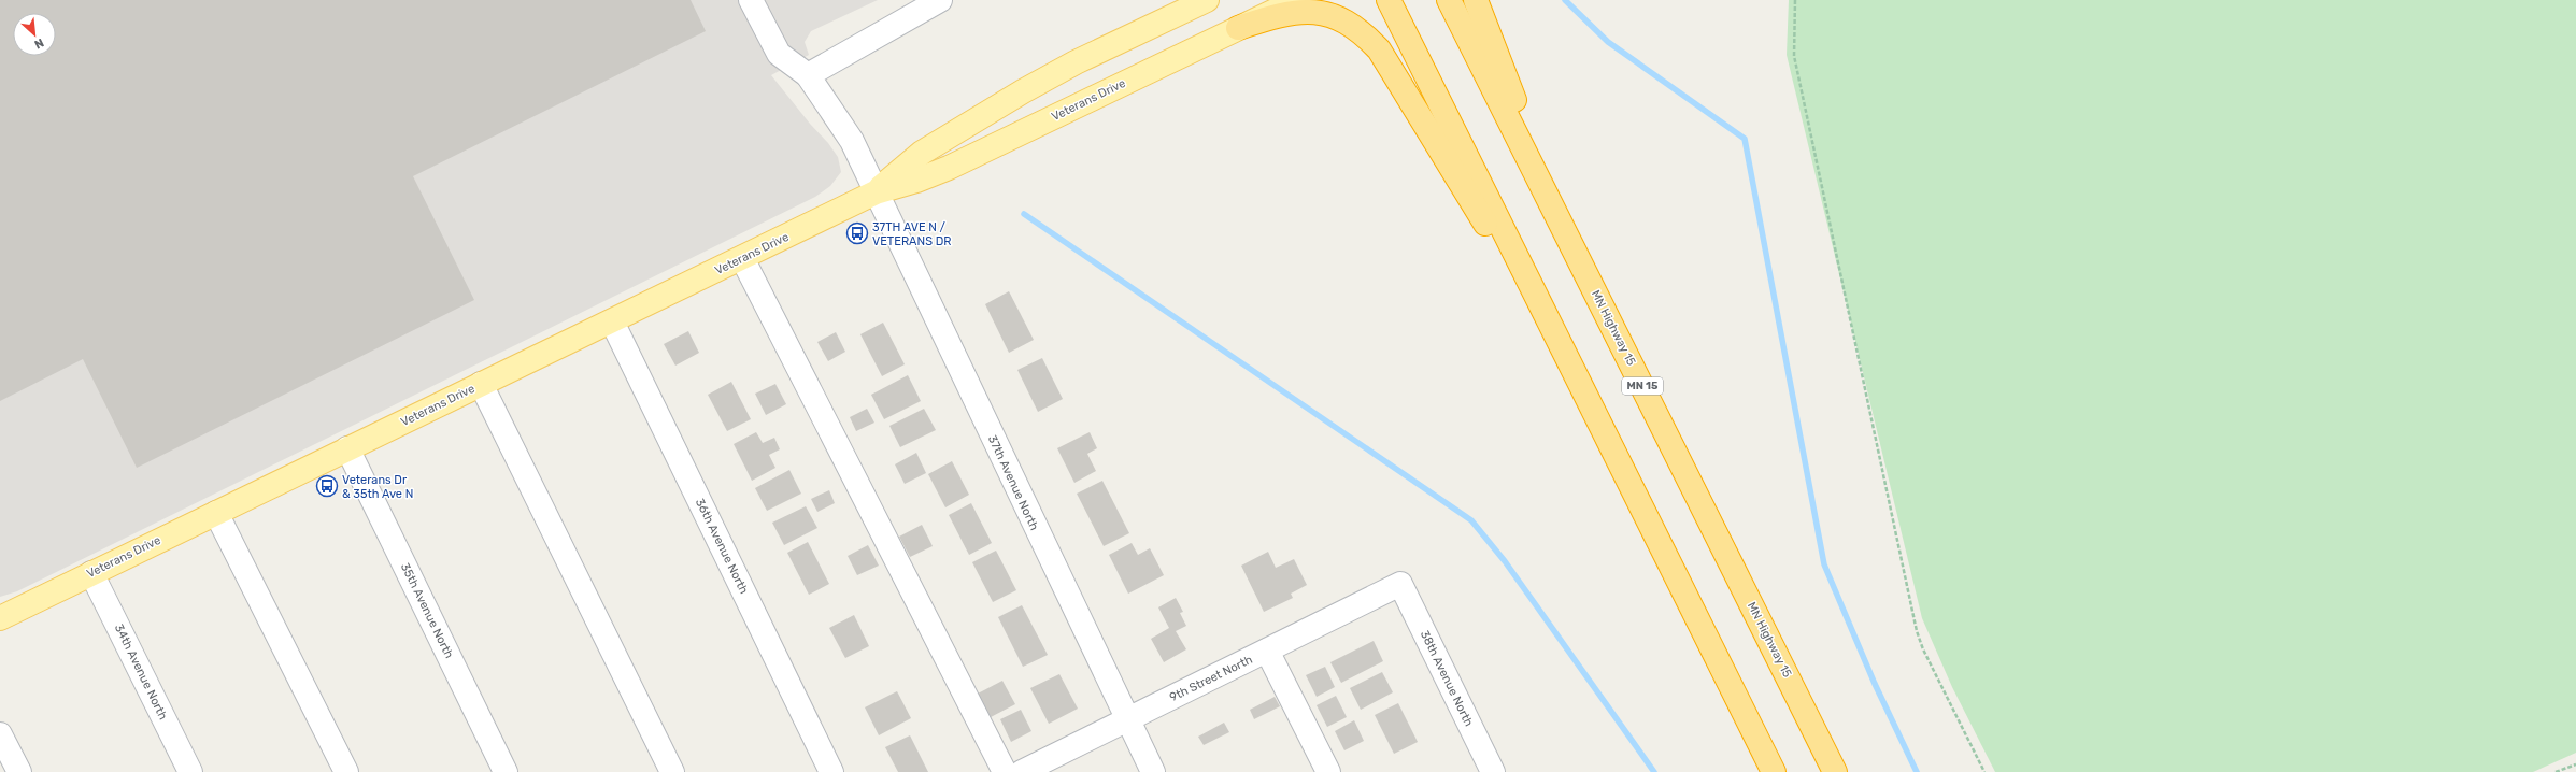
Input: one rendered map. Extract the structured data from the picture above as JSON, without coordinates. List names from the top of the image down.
{
  "streets": {
    "highway": ["MN Highway 15", "MN 15"],
    "main road": ["Veterans Drive"],
    "street": [
      "37th Avenue North",
      "36th Avenue North",
      "35th Avenue North",
      "34th Avenue North",
      "9th Street North",
      "38th Avenue North"
    ]
  },
  "crossings": [
    ["Veterans Drive", "37th Avenue North"],
    ["Veterans Drive", "36th Avenue North"],
    ["Veterans Drive", "35th Avenue North"],
    ["Veterans Drive", "34th Avenue North"],
    ["37th Avenue North", "9th Street North"],
    ["9th Street North", "38th Avenue North"]
  ],
  "places": {
    "bus stop": ["37TH AVE N / VETERANS DR", "Veterans Dr & 35th Ave N"]
  },
  "north": "bottom right"
}
